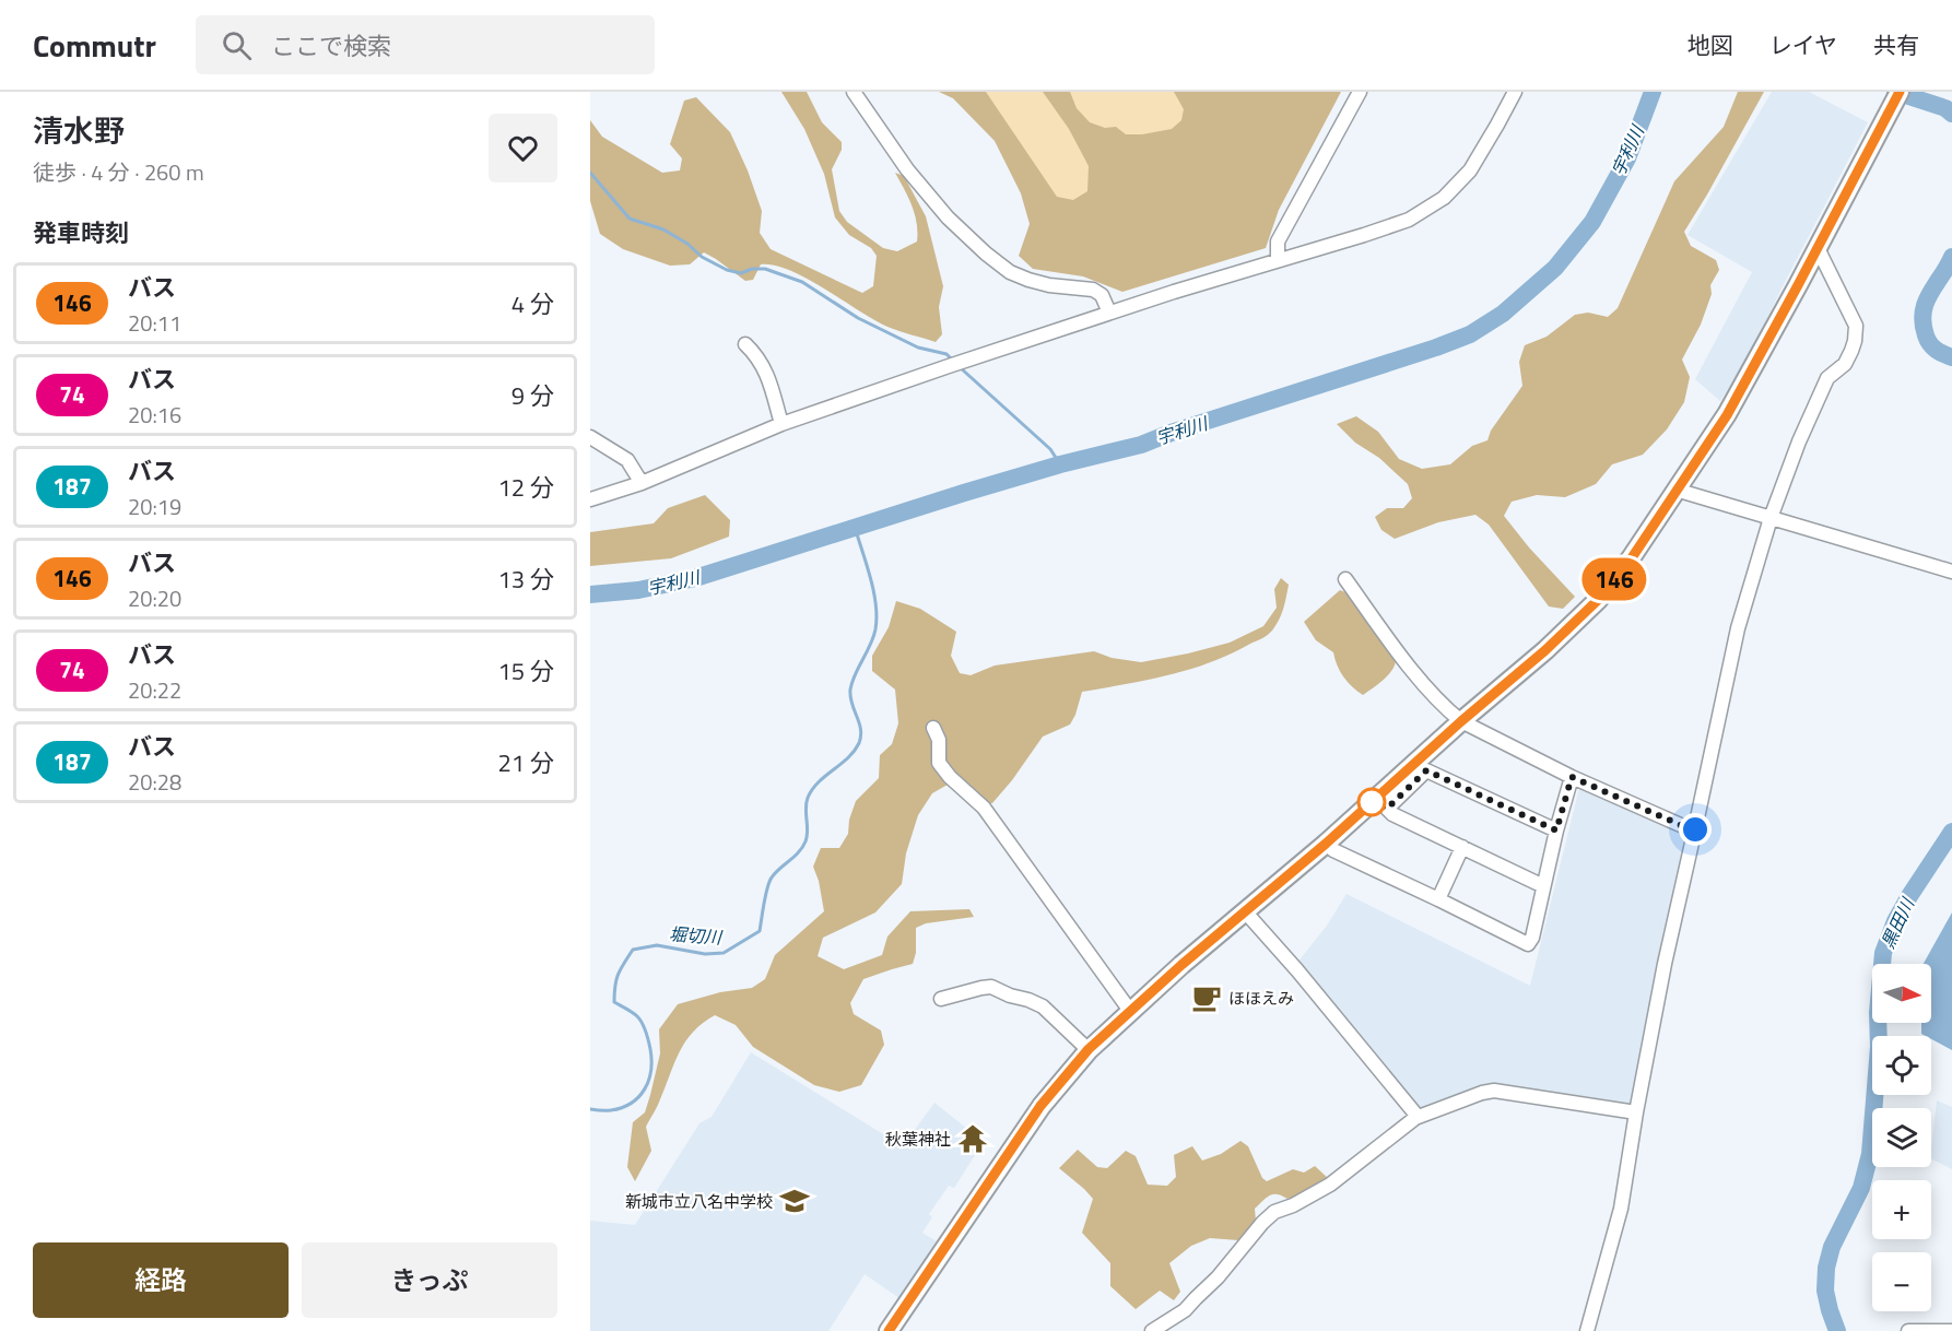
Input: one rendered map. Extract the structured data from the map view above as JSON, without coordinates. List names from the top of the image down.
{
  "water": ["宇利川", "黒田川", "堀切川"],
  "places": {
    "cafe": ["ほほえみ"],
    "temple": ["秋葉神社"],
    "school or university": ["新城市立八名中学校"]
  },
  "lines": ["bus line 146"],
  "north": "right",
  "page": {
    "header": "Commutr",
    "search": "ここで検索",
    "nav": ["地図", "レイヤ", "共有"],
    "heading": [
      ["清水野", "徒歩 · 4 分 · 260 m"],
      "発車時刻"
    ],
    "on_map": "146",
    "list": [
      {
        "mark": "146",
        "name": "バス",
        "note": "20:11",
        "value": "4 分"
      },
      {
        "mark": "74",
        "name": "バス",
        "note": "20:16",
        "value": "9 分"
      },
      {
        "mark": "187",
        "name": "バス",
        "note": "20:19",
        "value": "12 分"
      },
      {
        "mark": "146",
        "name": "バス",
        "note": "20:20",
        "value": "13 分"
      },
      {
        "mark": "74",
        "name": "バス",
        "note": "20:22",
        "value": "15 分"
      },
      {
        "mark": "187",
        "name": "バス",
        "note": "20:28",
        "value": "21 分"
      }
    ],
    "map_buttons": ["+", "−"],
    "buttons": ["経路", "きっぷ"]
  }
}
